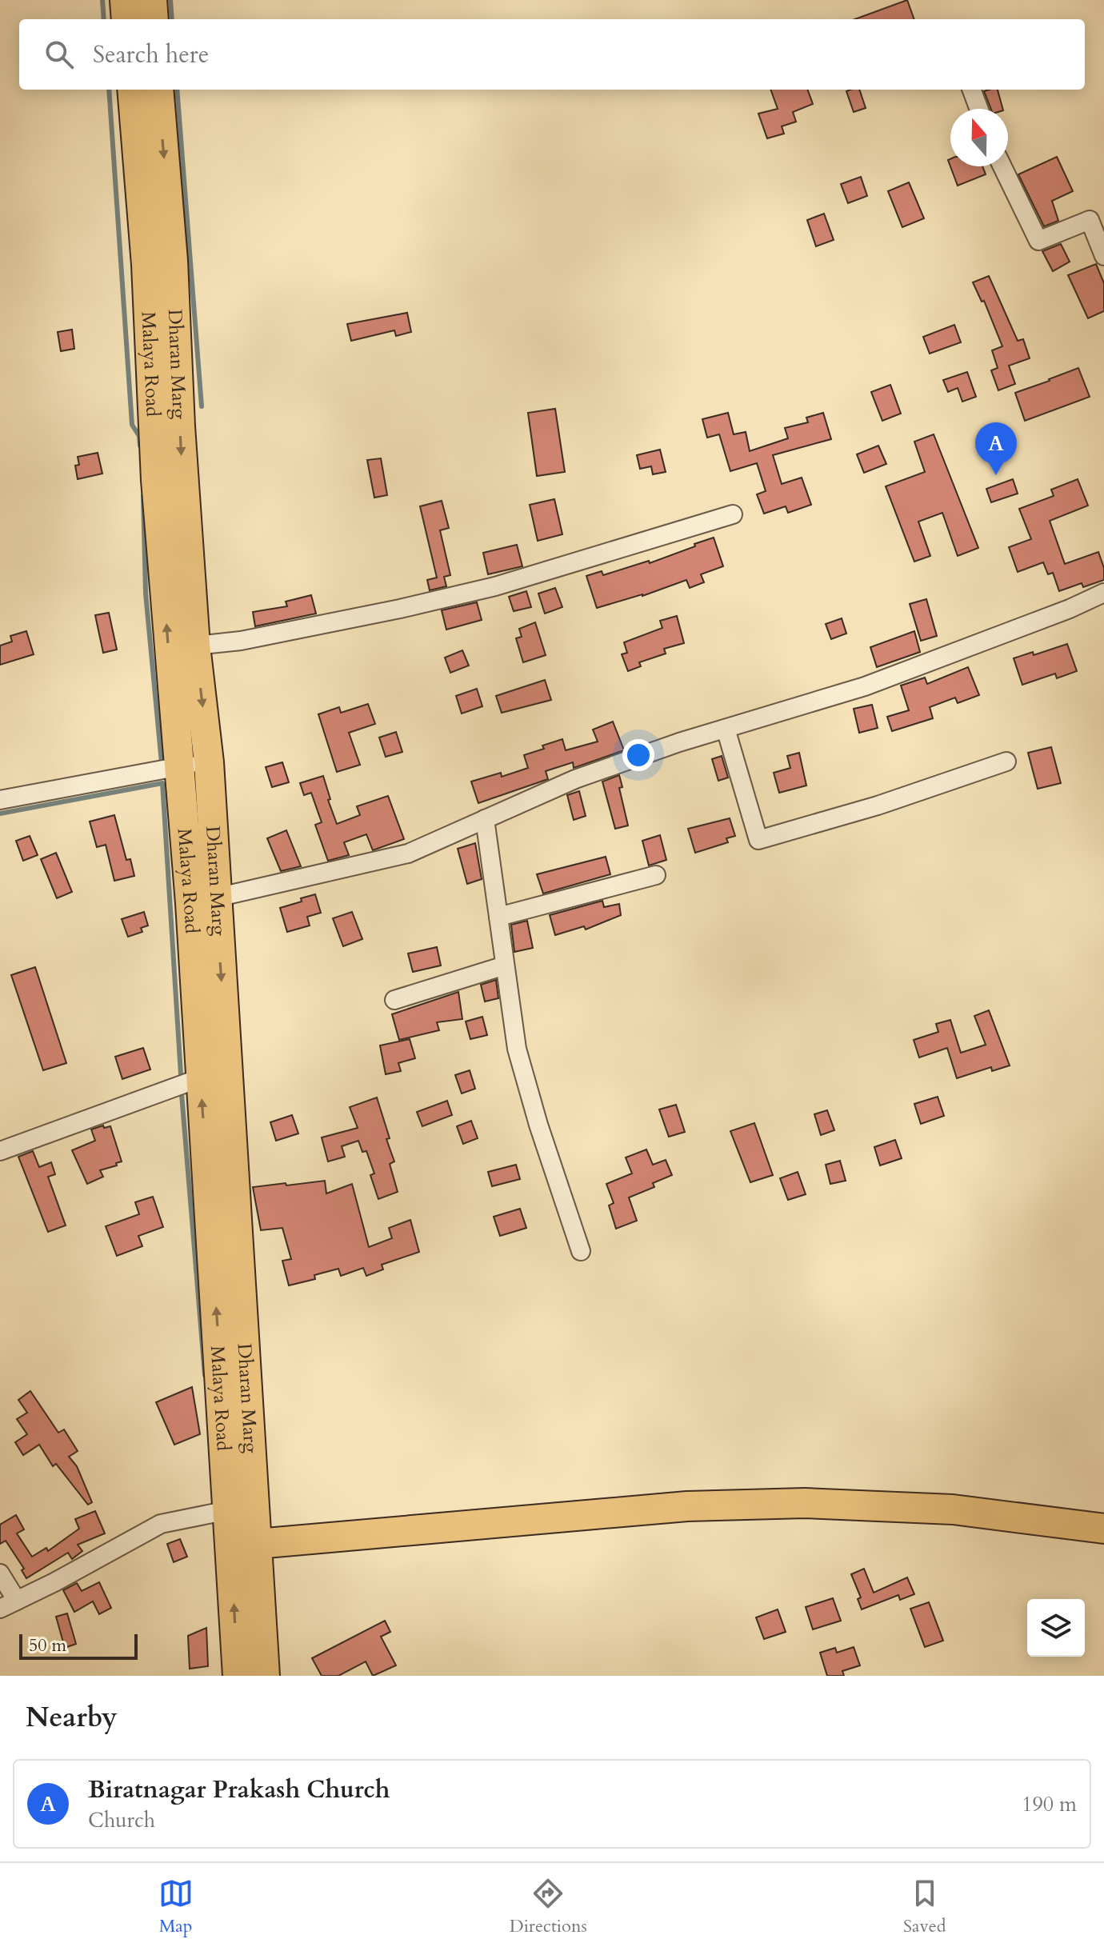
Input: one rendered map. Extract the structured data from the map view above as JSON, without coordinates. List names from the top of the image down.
{
  "streets": {
    "main road": ["Malaya Road", "Dharan Marg"]
  },
  "crossings": [
    ["Malaya Road", "Dharan Marg"]
  ],
  "one_way": ["Malaya Road", "Dharan Marg"],
  "scale_bar": "50 m",
  "north": "top",
  "page": {
    "search": "Search here",
    "pins": "A",
    "scale": "50 m",
    "heading": "Nearby",
    "list": [
      {
        "mark": "A",
        "name": "Biratnagar Prakash Church",
        "note": "Church",
        "value": "190 m"
      }
    ],
    "nav": ["Map", "Directions", "Saved"]
  }
}
